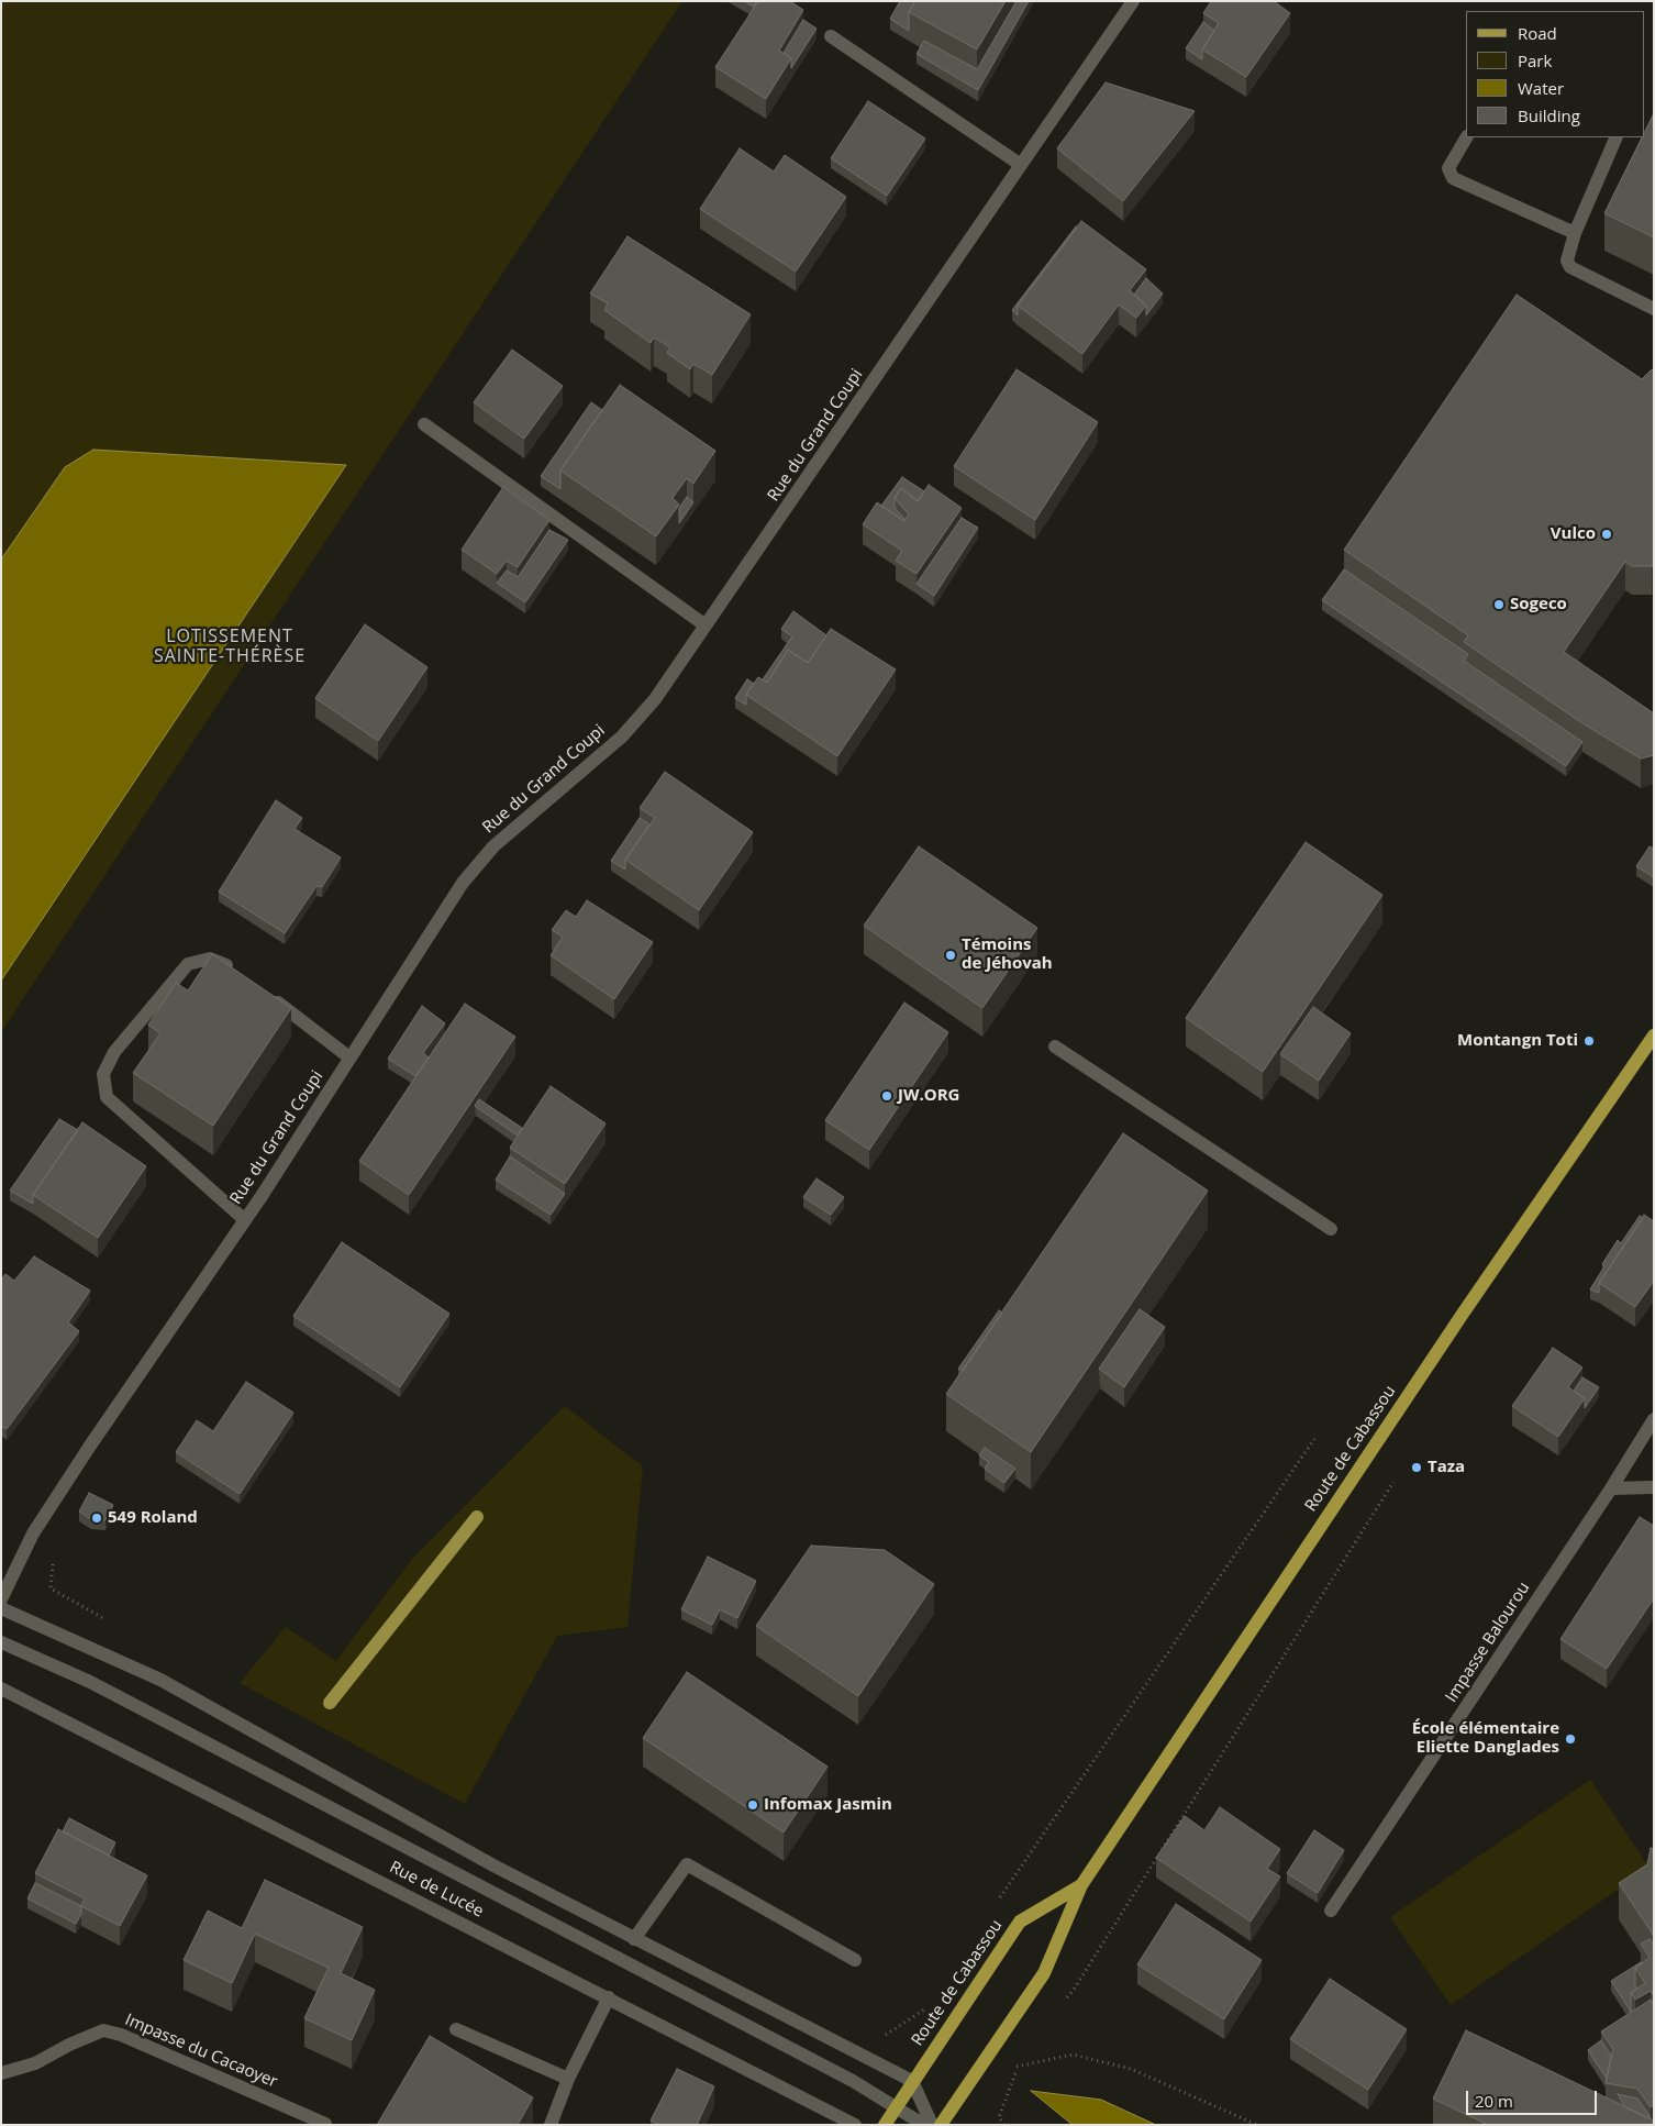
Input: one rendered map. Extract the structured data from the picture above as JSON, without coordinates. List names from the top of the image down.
{
  "streets": {
    "main road": ["Route de Cabassou"],
    "street": [
      "Rue du Grand Coupi",
      "Impasse Balourou",
      "Rue de Lucée",
      "Impasse du Cacaoyer"
    ]
  },
  "districts": ["LOTISSEMENT SAINTE-THÉRÈSE"],
  "places": [
    "Vulco",
    "Sogeco",
    "Témoins de Jéhovah",
    "Montangn Toti",
    "JW.ORG",
    "Taza",
    "549 Roland",
    "École élémentaire Eliette Danglades",
    "Infomax Jasmin"
  ],
  "legend": [
    "Road",
    "Park",
    "Water",
    "Building"
  ],
  "scale_bar": "20 m"
}
